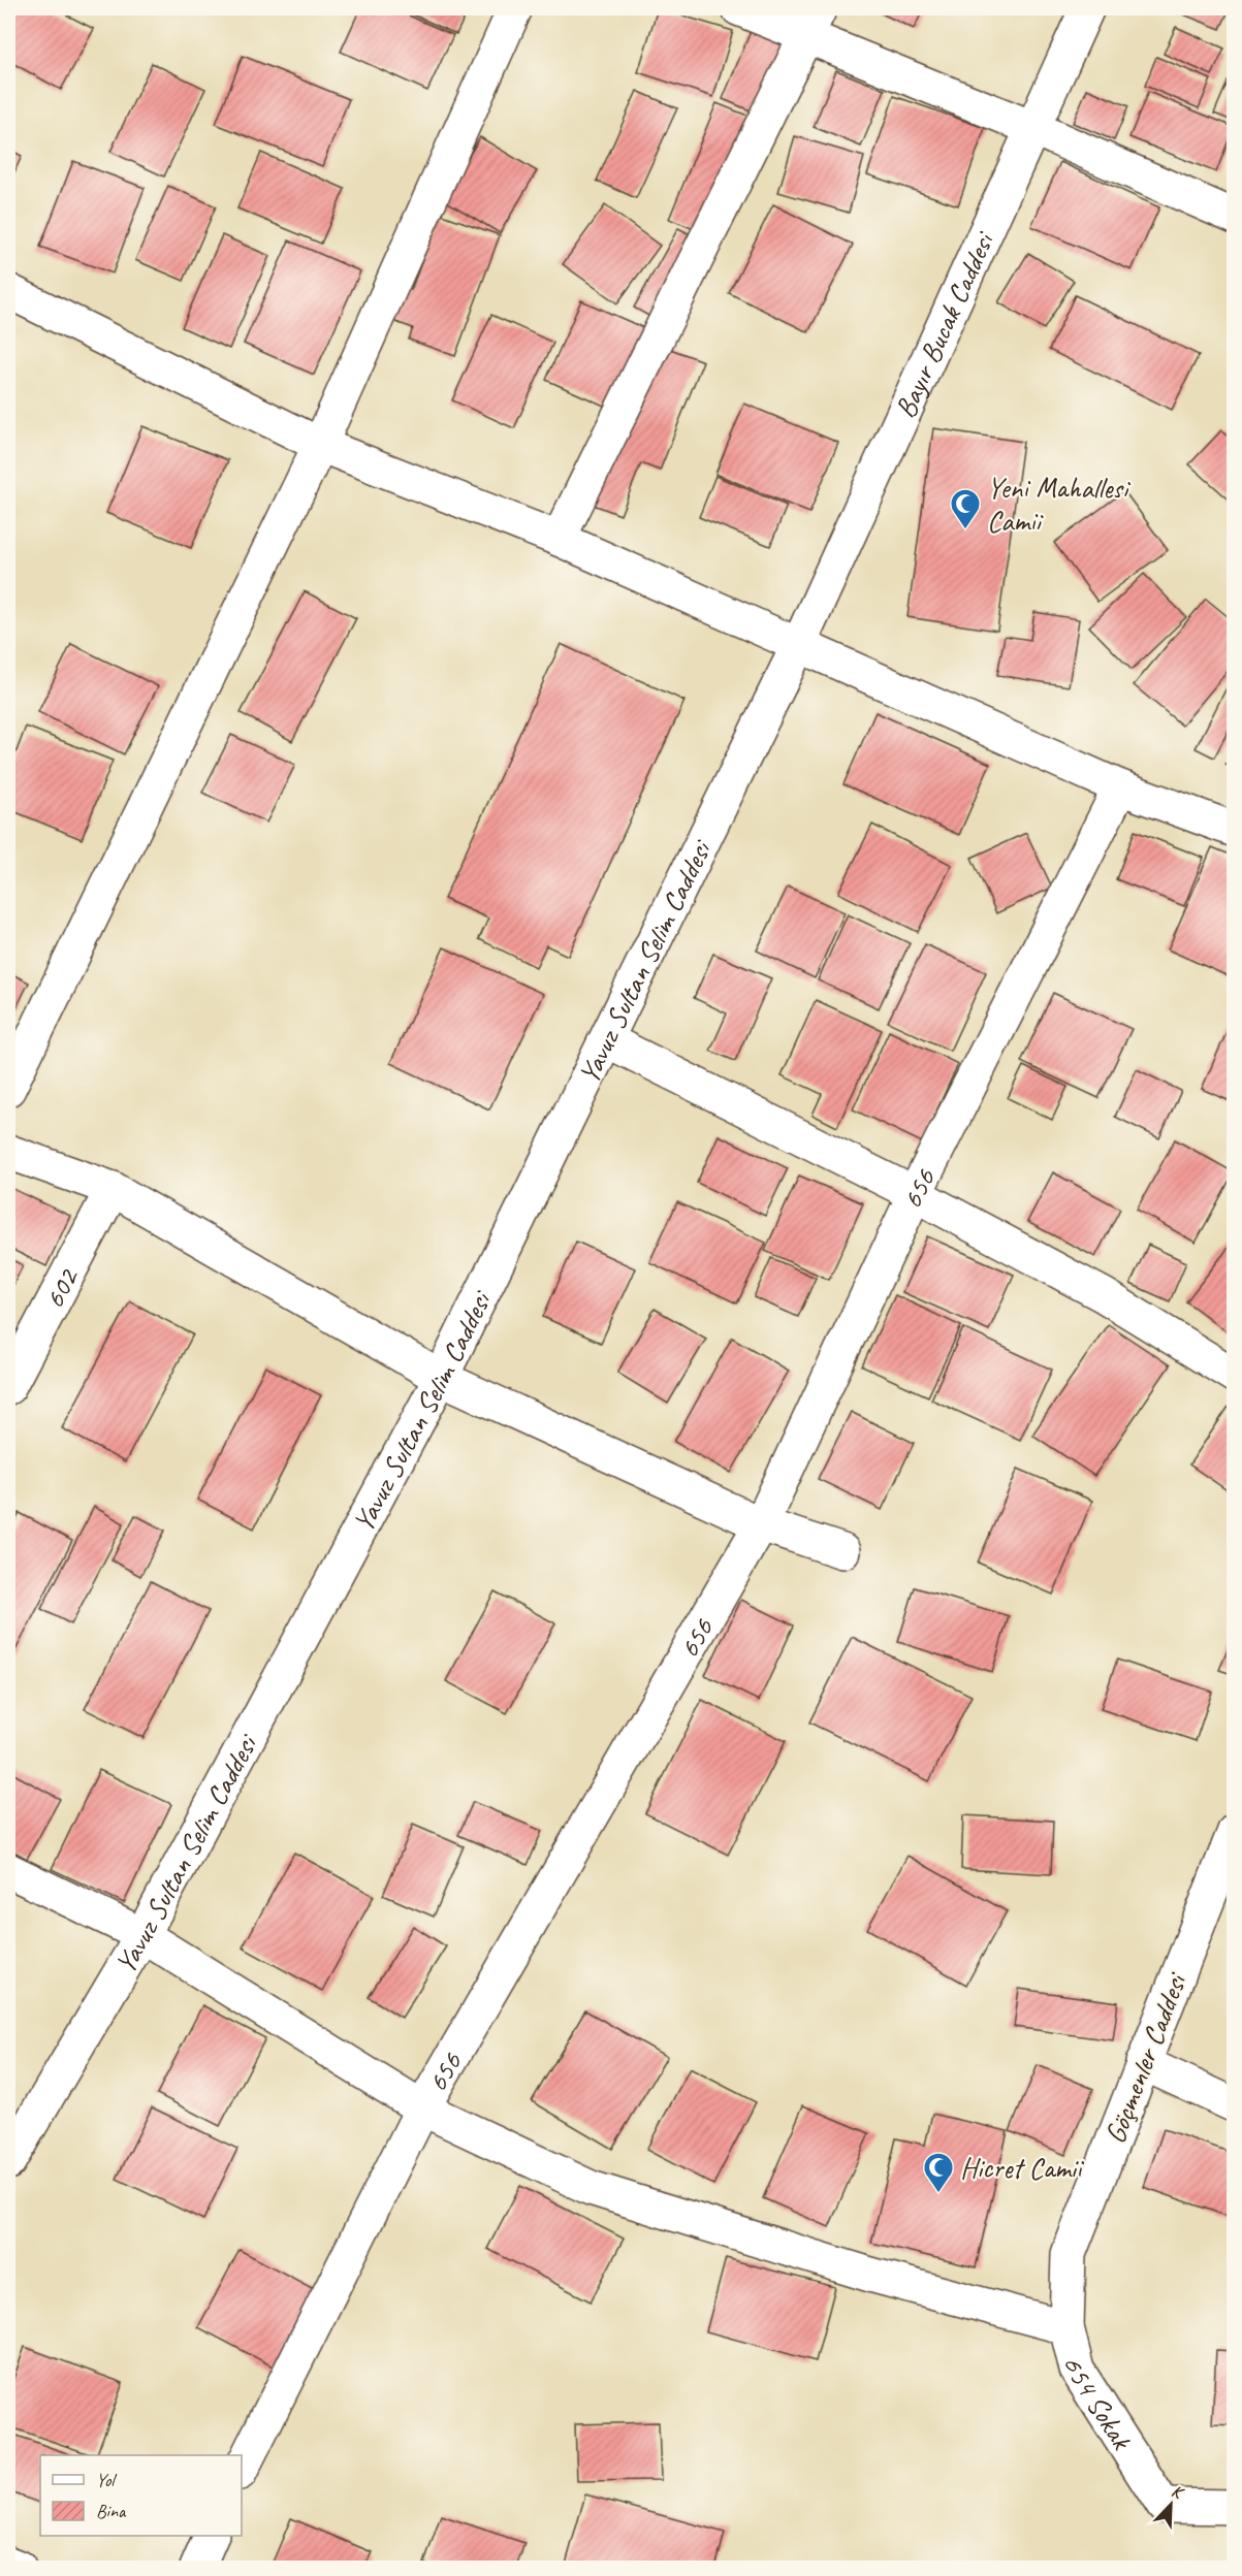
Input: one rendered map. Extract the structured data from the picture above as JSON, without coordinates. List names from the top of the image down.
{
  "streets": {
    "street": [
      "Bayır Bucak Caddesi",
      "Yavuz Sultan Selim Caddesi",
      "656",
      "602",
      "Göçmenler Caddesi",
      "654 Sokak"
    ]
  },
  "crossings": [
    ["Bayır Bucak Caddesi", "Yavuz Sultan Selim Caddesi"],
    ["Göçmenler Caddesi", "654 Sokak"]
  ],
  "places": {
    "mosque": ["Yeni Mahallesi Camii", "Hicret Camii"]
  },
  "legend": ["Yol", "Bina"],
  "north": "top right"
}
